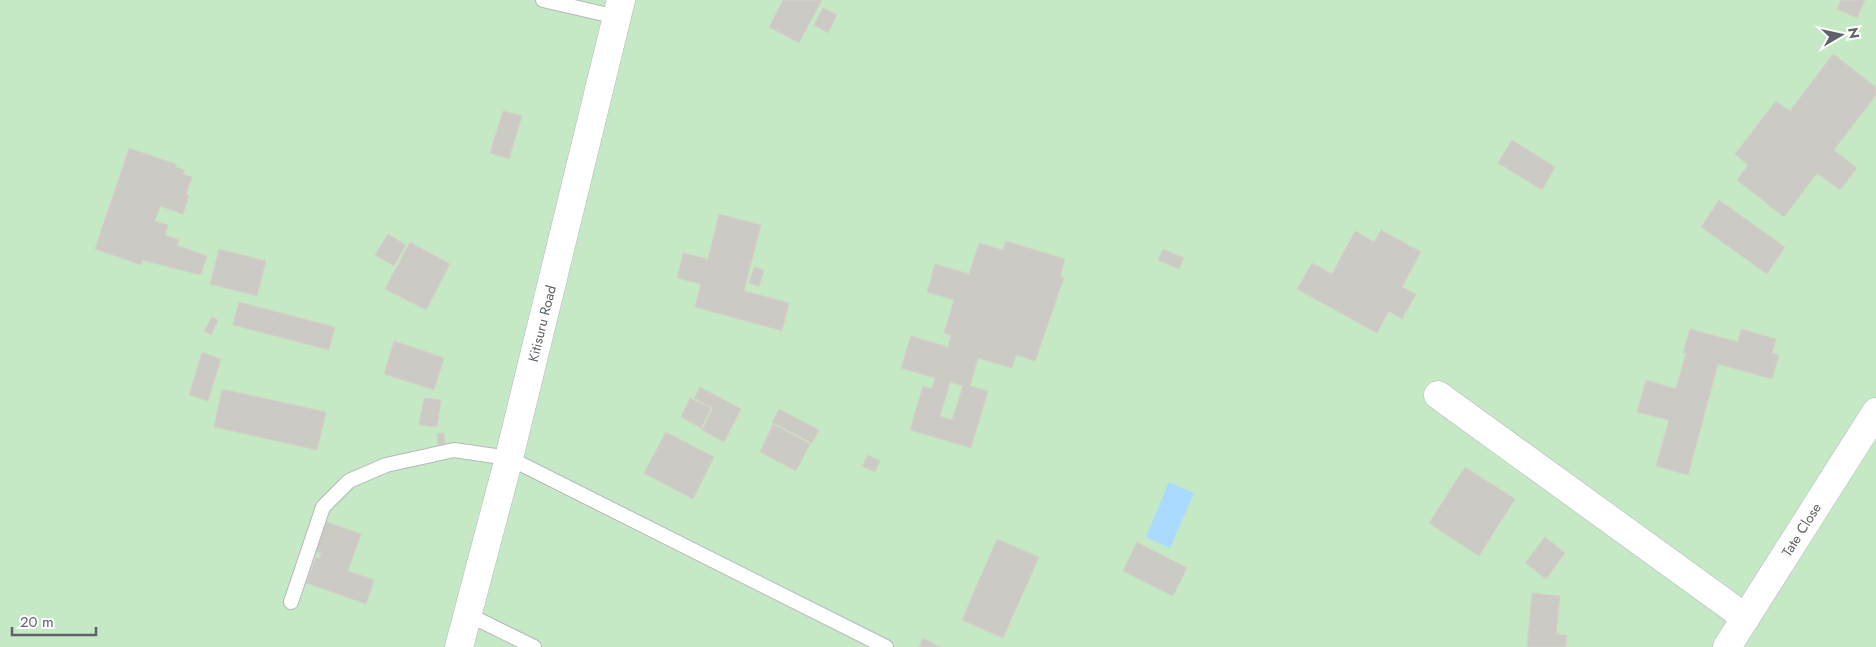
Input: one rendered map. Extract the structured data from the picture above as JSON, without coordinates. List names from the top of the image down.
{
  "streets": {
    "street": ["Kitisuru Road", "Tate Close"]
  },
  "scale_bar": "20 m",
  "north": "right"
}
